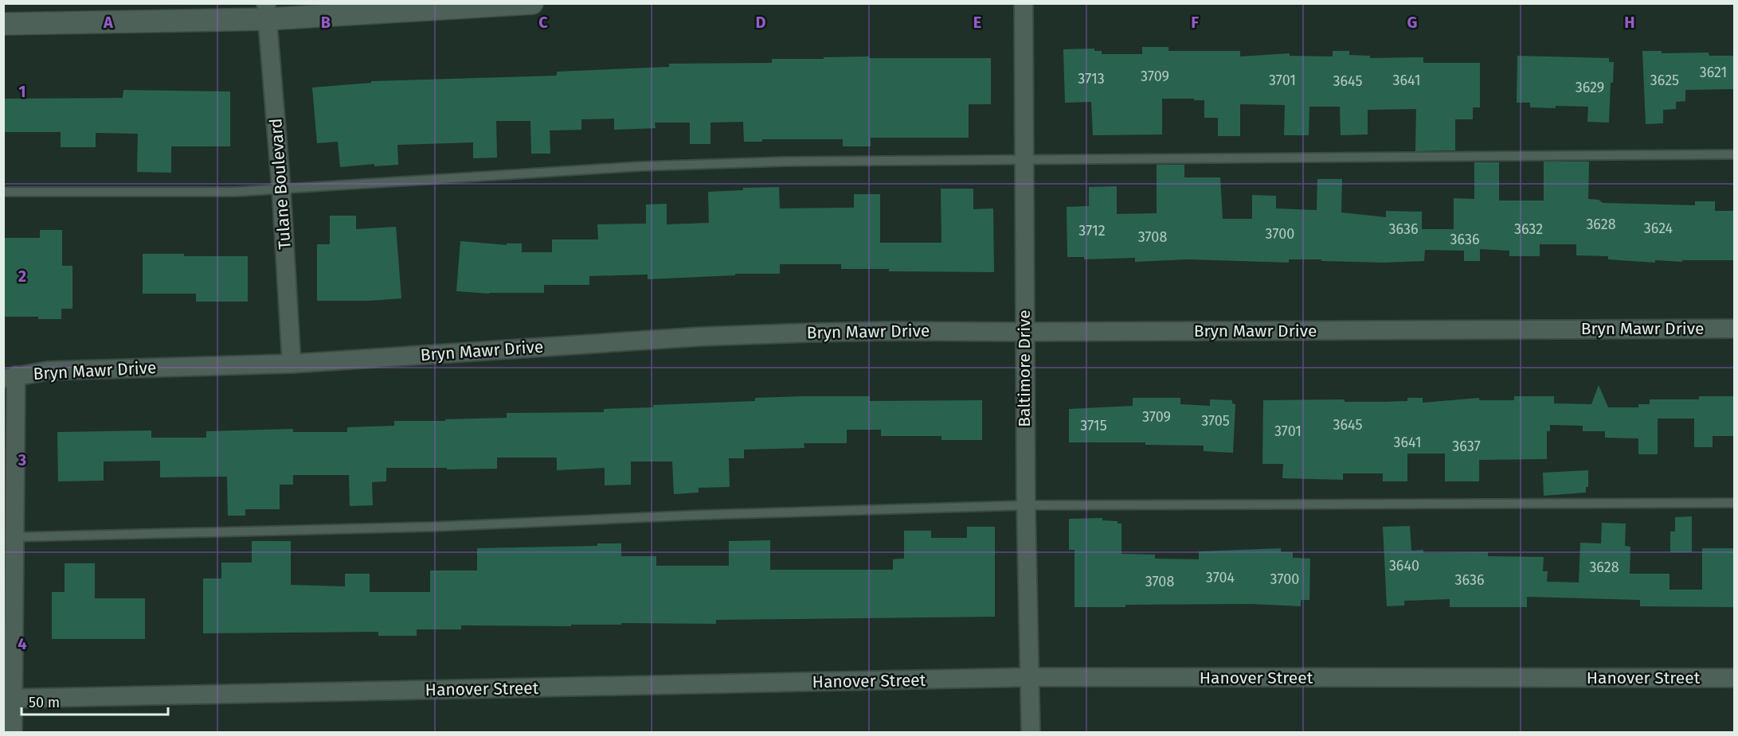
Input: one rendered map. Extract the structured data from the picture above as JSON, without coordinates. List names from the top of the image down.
{
  "streets": {
    "street": [
      "Tulane Boulevard",
      "Bryn Mawr Drive",
      "Baltimore Drive",
      "Hanover Street"
    ]
  },
  "crossings": [
    ["Tulane Boulevard", "Bryn Mawr Drive"],
    ["Bryn Mawr Drive", "Baltimore Drive"],
    ["Baltimore Drive", "Hanover Street"]
  ],
  "house_numbers": [
    "3621",
    "3709",
    "3713",
    "3701",
    "3641",
    "3625",
    "3645",
    "3629",
    "3628",
    "3624",
    "3636",
    "3632",
    "3712",
    "3700",
    "3708",
    "3636",
    "3709",
    "3705",
    "3645",
    "3715",
    "3701",
    "3641",
    "3637",
    "3640",
    "3628",
    "3704",
    "3700",
    "3636",
    "3708"
  ],
  "scale_bar": "50 m",
  "grid": {
    "columns": [
      "A",
      "B",
      "C",
      "D",
      "E",
      "F",
      "G",
      "H"
    ],
    "rows": [
      "1",
      "2",
      "3",
      "4"
    ]
  }
}
